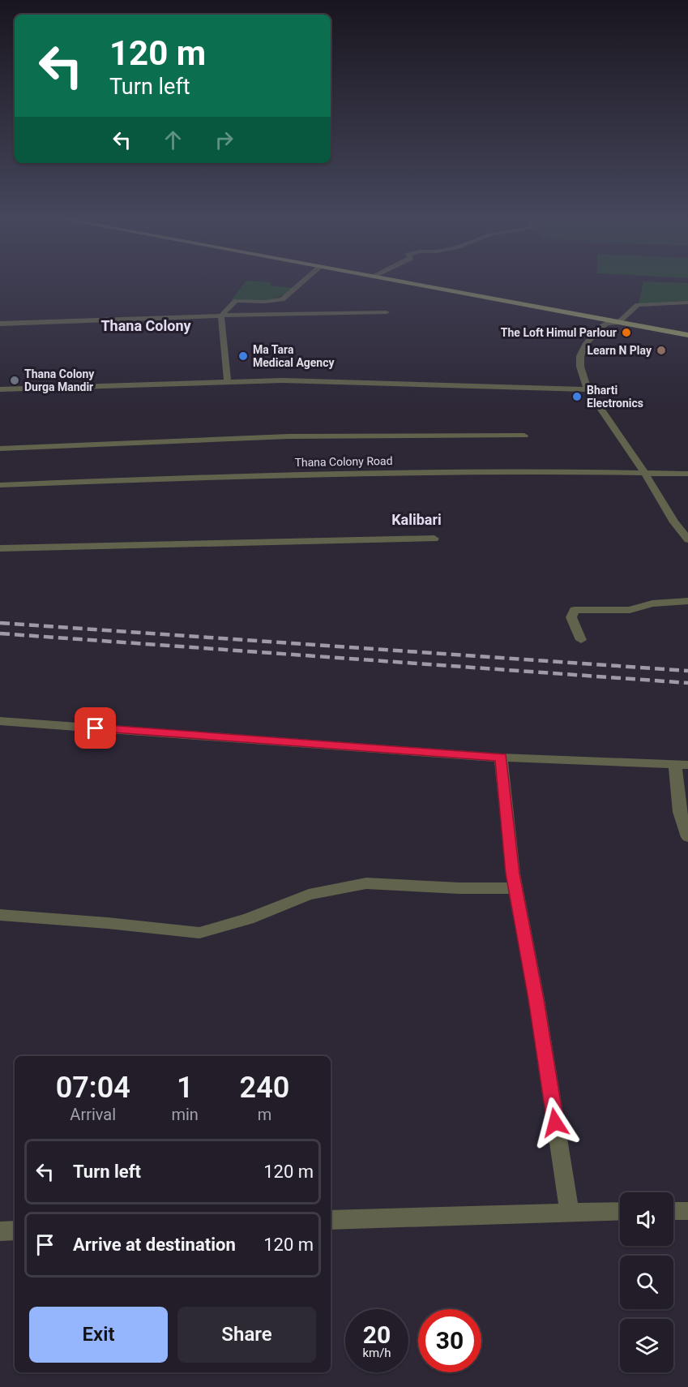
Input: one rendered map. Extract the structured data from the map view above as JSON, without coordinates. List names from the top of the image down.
{
  "streets": {
    "street": ["Thana Colony Road"]
  },
  "districts": ["Thana Colony", "Kalibari"],
  "places": [
    "The Loft Himul Parlour",
    "Learn N Play",
    "Ma Tara Medical Agency",
    "Thana Colony Durga Mandir",
    "Bharti Electronics"
  ],
  "page": {
    "turn": ["120 m", "Turn left"],
    "eta": [
      "07:04",
      "Arrival",
      "1",
      "min",
      "240",
      "m"
    ],
    "list": [
      {
        "name": "Turn left",
        "value": "120 m"
      },
      {
        "name": "Arrive at destination",
        "value": "120 m"
      }
    ],
    "buttons": ["Exit", "Share"],
    "speed": "20 km/h",
    "limit": "30"
  }
}
